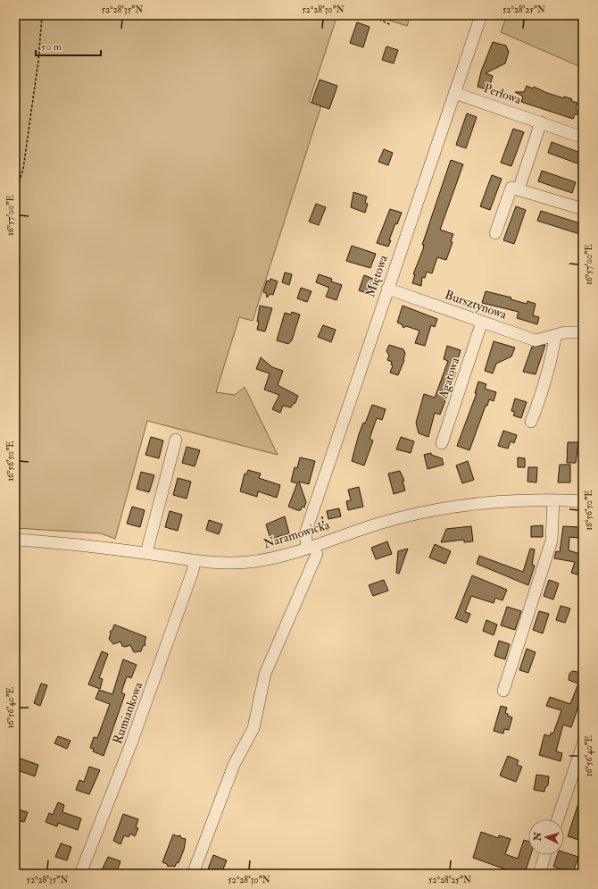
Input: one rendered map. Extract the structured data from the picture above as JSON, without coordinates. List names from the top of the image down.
{
  "streets": {
    "street": [
      "Perłowa",
      "Miętowa",
      "Bursztynowa",
      "Agatowa",
      "Naramowicka",
      "Rumiankowa"
    ]
  },
  "crossings": [
    ["Perłowa", "Miętowa"],
    ["Miętowa", "Bursztynowa"],
    ["Miętowa", "Naramowicka"],
    ["Bursztynowa", "Agatowa"],
    ["Naramowicka", "Rumiankowa"]
  ],
  "scale_bar": "50 m",
  "north": "left",
  "coordinates": [
    "52°28'35\"N",
    "52°28'30\"N",
    "52°28'25\"N",
    "16°57'00\"E",
    "16°56'50\"E",
    "16°56'40\"E"
  ]
}
